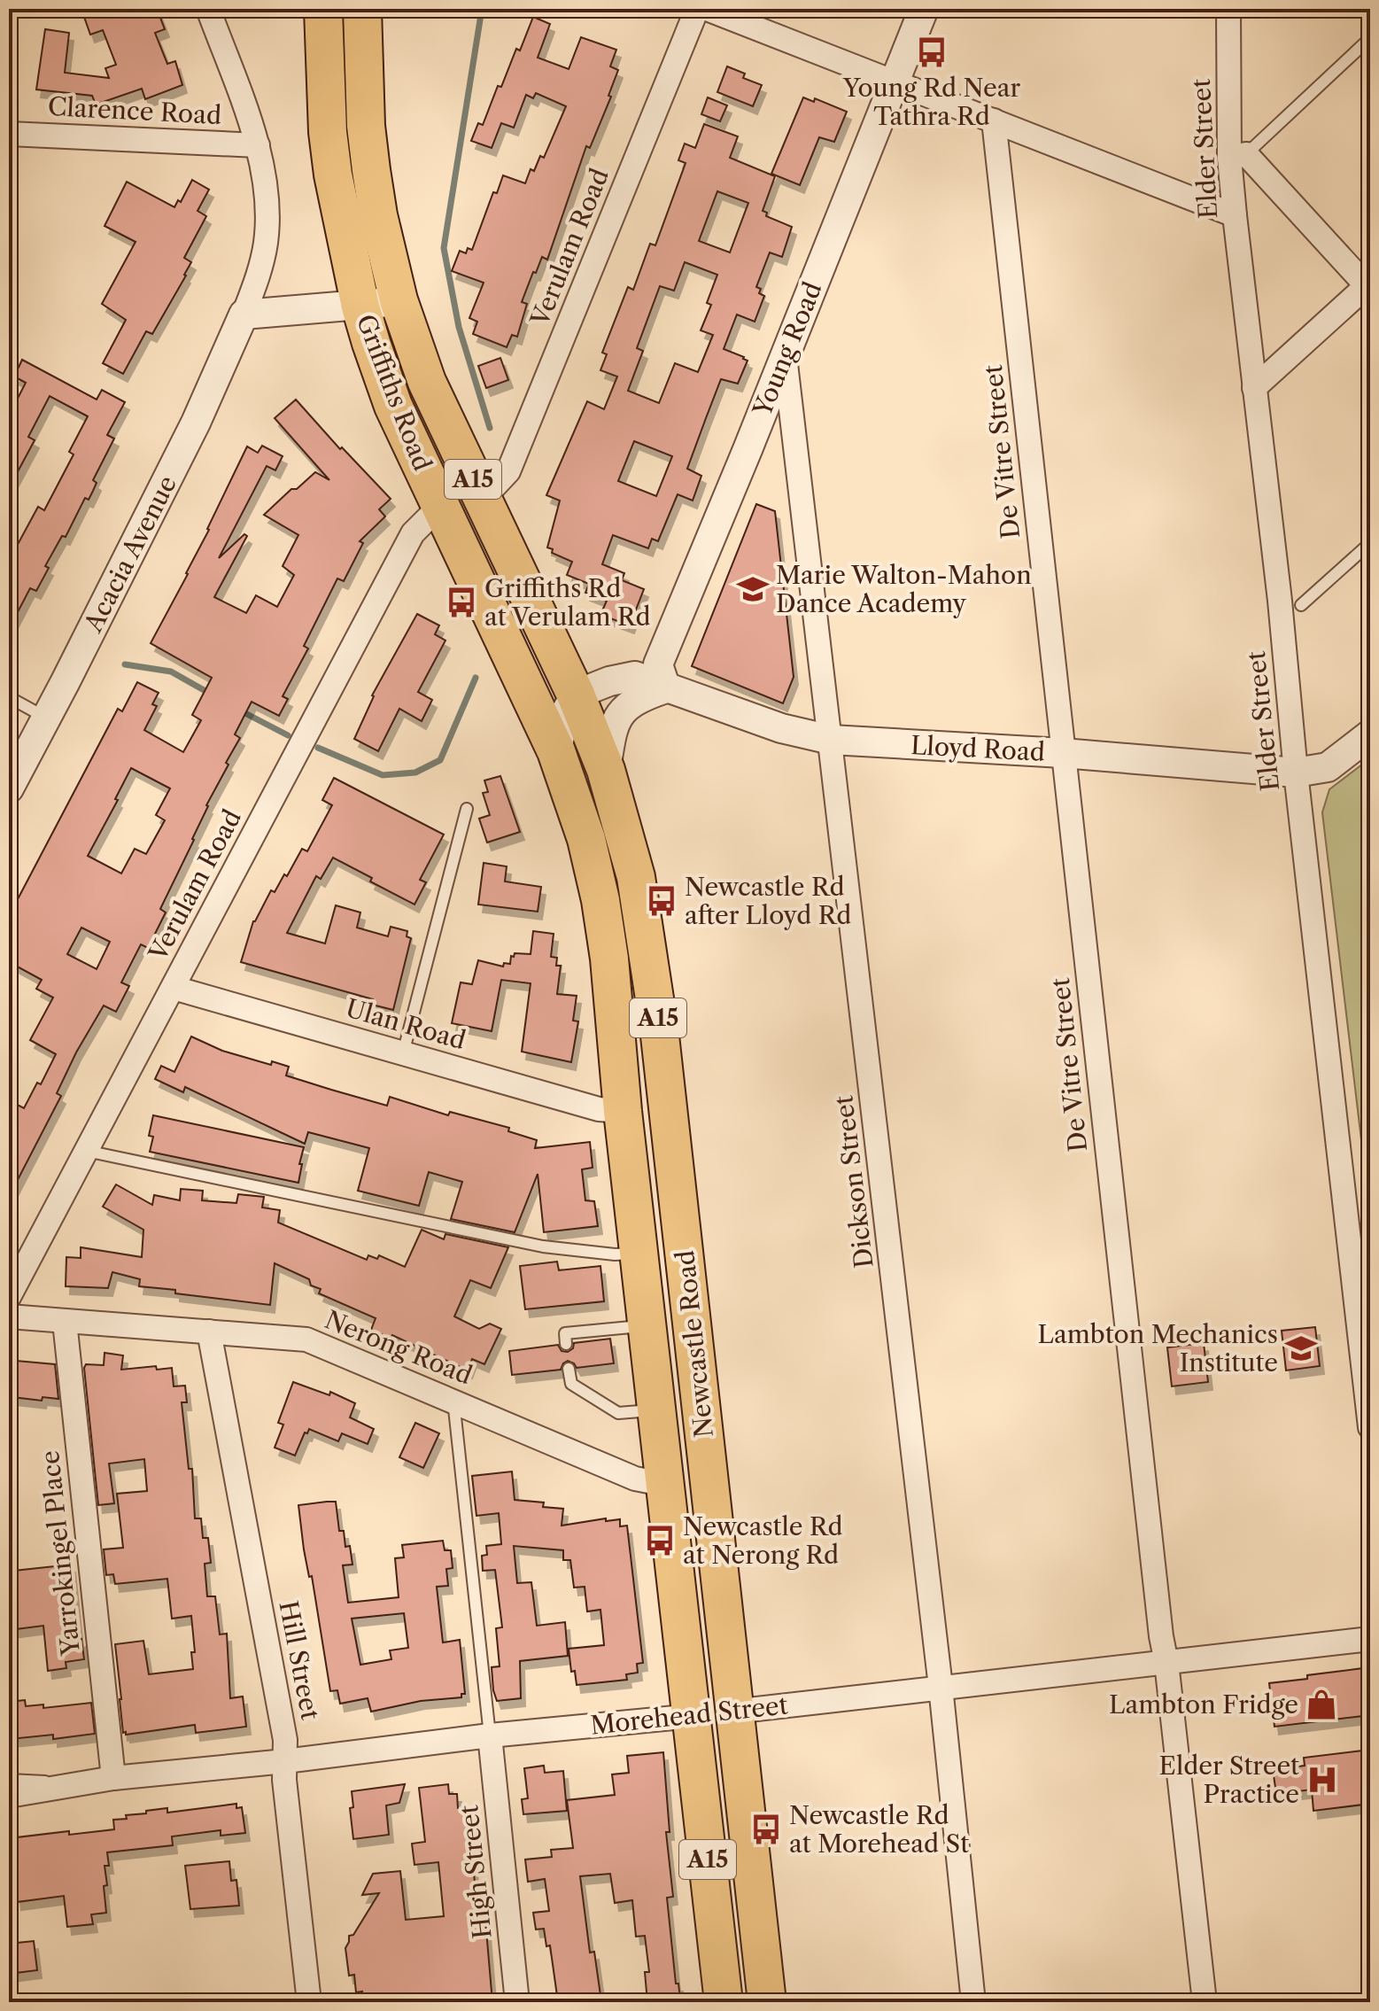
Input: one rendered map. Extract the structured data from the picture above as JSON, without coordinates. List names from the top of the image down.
{
  "streets": {
    "highway": [
      "Griffiths Road",
      "A15",
      "Newcastle Road",
      "Morehead Street"
    ],
    "street": [
      "Clarence Road",
      "Elder Street",
      "Verulam Road",
      "Young Road",
      "De Vitre Street",
      "Acacia Avenue",
      "Lloyd Road",
      "Ulan Road",
      "Dickson Street",
      "Nerong Road",
      "Yarrokingel Place",
      "Hill Street",
      "High Street"
    ]
  },
  "crossings": [
    ["Clarence Road", "Acacia Avenue"],
    ["Elder Street", "Lloyd Road"],
    ["Verulam Road", "Griffiths Road"],
    ["Verulam Road", "Ulan Road"],
    ["Young Road", "Lloyd Road"],
    ["Young Road", "Dickson Street"],
    ["Griffiths Road", "Lloyd Road"],
    ["Griffiths Road", "Newcastle Road"],
    ["De Vitre Street", "Lloyd Road"],
    ["De Vitre Street", "Morehead Street"],
    ["Lloyd Road", "Dickson Street"],
    ["Lloyd Road", "Newcastle Road"],
    ["Ulan Road", "Newcastle Road"],
    ["Dickson Street", "Morehead Street"],
    ["Newcastle Road", "Nerong Road"],
    ["Newcastle Road", "Morehead Street"],
    ["Nerong Road", "Yarrokingel Place"],
    ["Nerong Road", "Hill Street"],
    ["Yarrokingel Place", "Morehead Street"],
    ["Hill Street", "Morehead Street"],
    ["Morehead Street", "High Street"]
  ],
  "places": {
    "bus stop": [
      "Young Rd Near Tathra Rd",
      "Griffiths Rd at Verulam Rd",
      "Newcastle Rd after Lloyd Rd",
      "Newcastle Rd at Nerong Rd",
      "Newcastle Rd at Morehead St"
    ],
    "school or university": ["Marie Walton-Mahon Dance Academy", "Lambton Mechanics Institute"],
    "shop": ["Lambton Fridge"],
    "hospital": ["Elder Street Practice"]
  }
}
